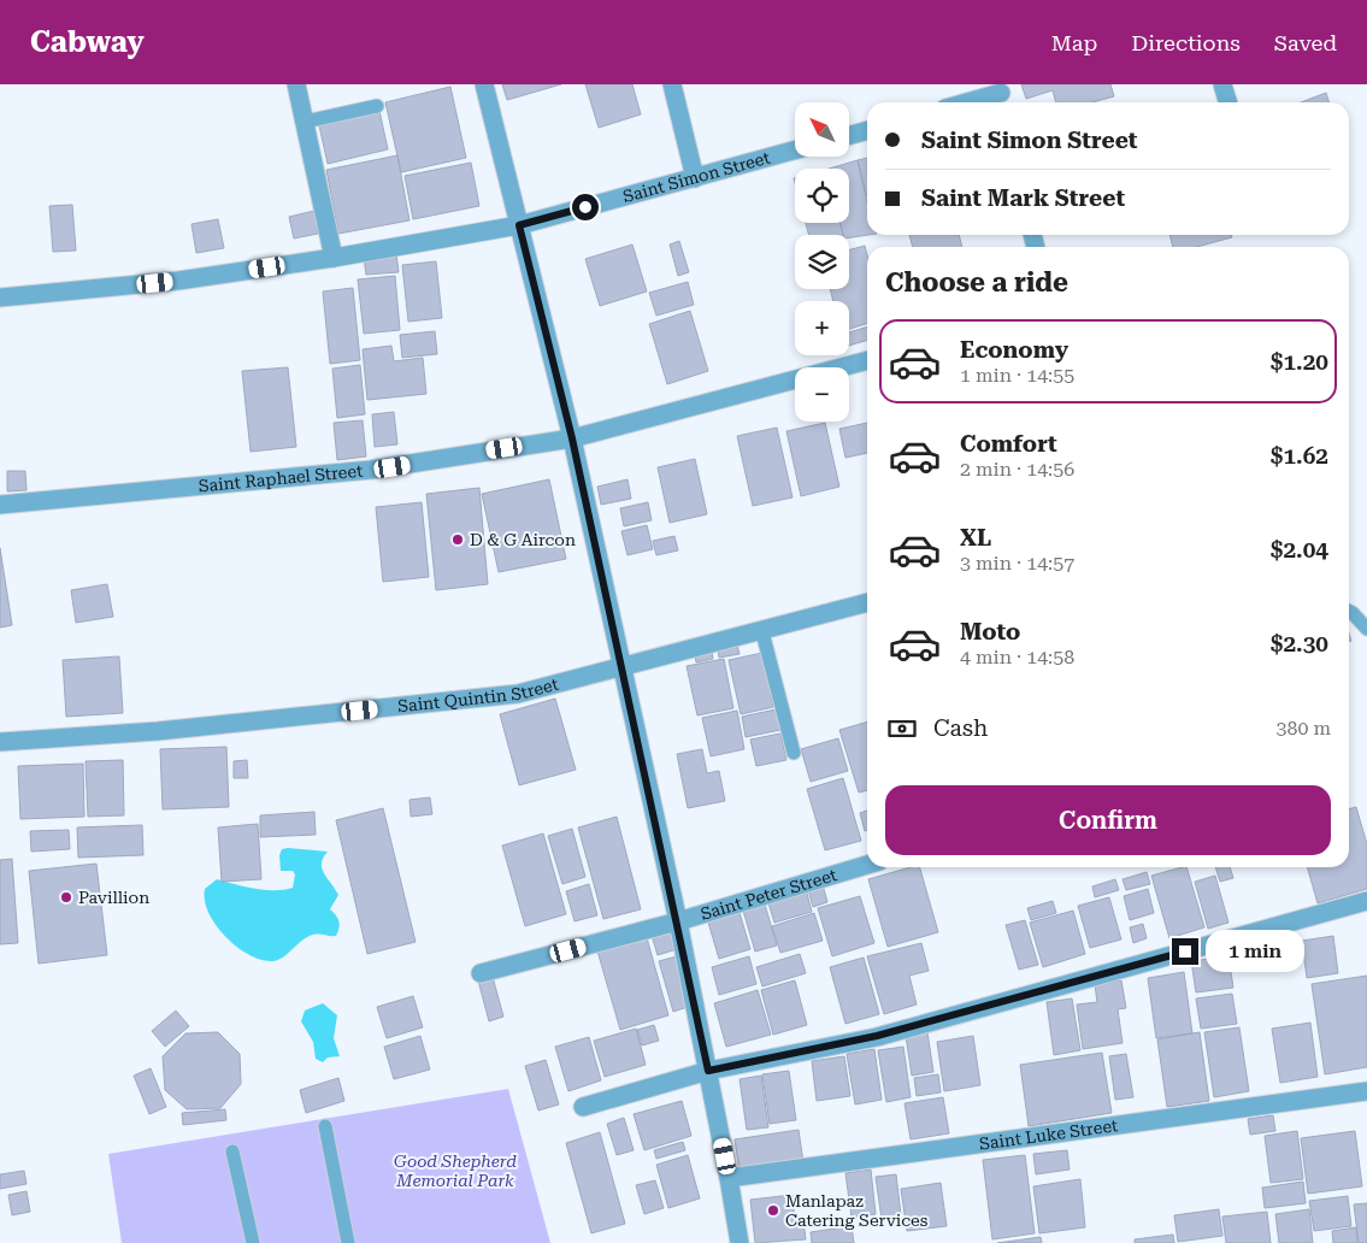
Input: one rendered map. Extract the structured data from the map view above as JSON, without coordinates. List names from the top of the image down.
{
  "streets": {
    "street": [
      "Saint Simon Street",
      "Saint Raphael Street",
      "Saint Quintin Street",
      "Saint Peter Street",
      "Saint Luke Street"
    ]
  },
  "parks": ["Good Shepherd Memorial Park"],
  "places": ["D & G Aircon", "Pavillion", "Manlapaz Catering Services"],
  "north": "top left",
  "page": {
    "header": "Cabway",
    "nav": ["Map", "Directions", "Saved"],
    "map_buttons": ["+", "−"],
    "banner": ["Saint Simon Street", "Saint Mark Street"],
    "heading": "Choose a ride",
    "list": [
      {
        "name": "Economy",
        "note": "1 min · 14:55",
        "value": "$1.20"
      },
      {
        "name": "Comfort",
        "note": "2 min · 14:56",
        "value": "$1.62"
      },
      {
        "name": "XL",
        "note": "3 min · 14:57",
        "value": "$2.04"
      },
      {
        "name": "Moto",
        "note": "4 min · 14:58",
        "value": "$2.30"
      }
    ],
    "pay": ["Cash", "380 m"],
    "buttons": "Confirm",
    "bubble": "1 min"
  }
}
